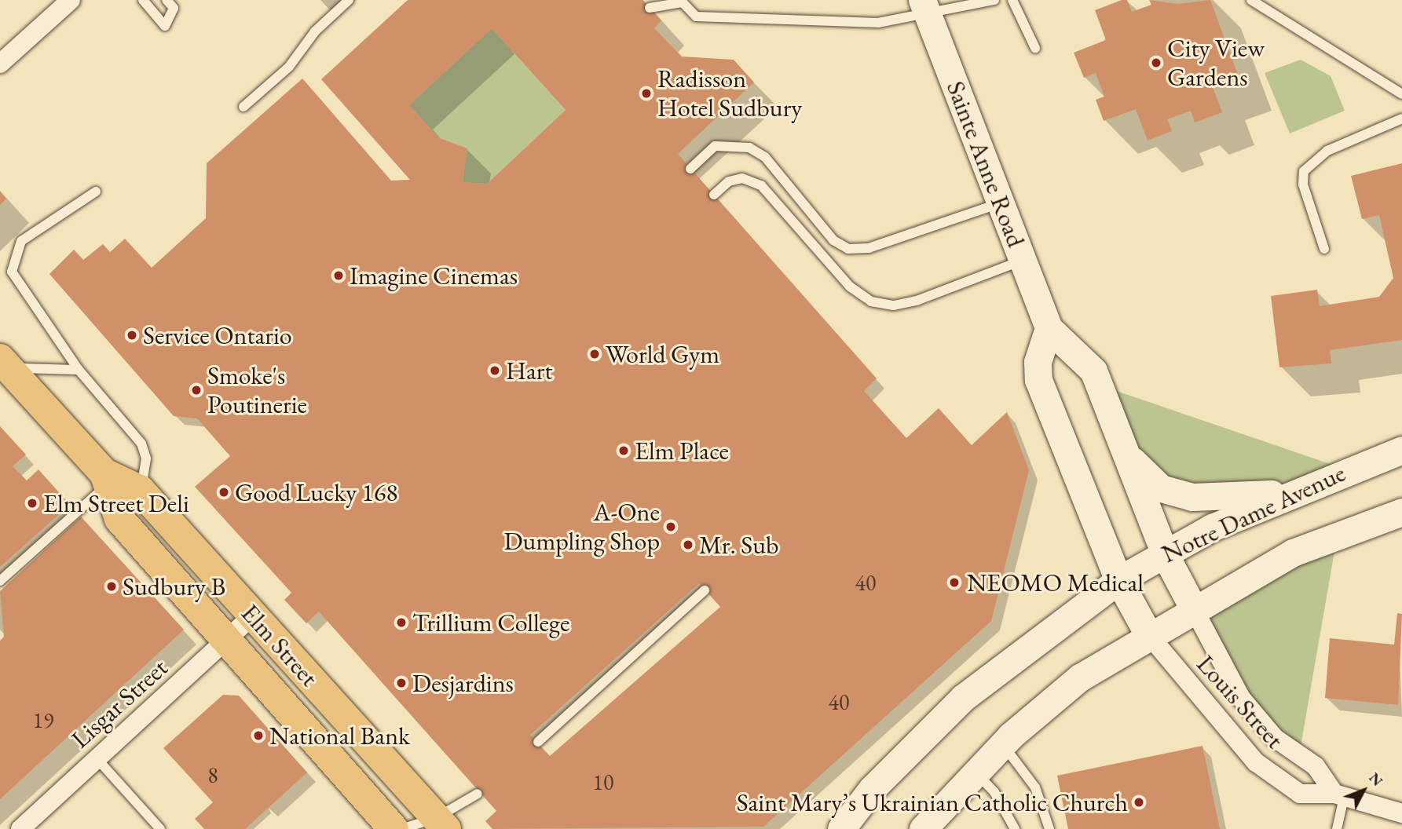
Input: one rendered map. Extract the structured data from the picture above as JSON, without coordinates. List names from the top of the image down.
{
  "streets": {
    "main road": ["Sainte Anne Road", "Notre Dame Avenue", "Elm Street"],
    "street": ["Louis Street", "Lisgar Street"]
  },
  "crossings": [
    ["Sainte Anne Road", "Notre Dame Avenue"],
    ["Sainte Anne Road", "Louis Street"],
    ["Elm Street", "Lisgar Street"]
  ],
  "places": [
    "City View Gardens",
    "Radisson Hotel Sudbury",
    "Imagine Cinemas",
    "Service Ontario",
    "World Gym",
    "Hart",
    "Smoke's Poutinerie",
    "Elm Place",
    "Good Lucky 168",
    "Elm Street Deli",
    "A-One Dumpling Shop",
    "Mr. Sub",
    "NEOMO Medical",
    "Sudbury B",
    "Trillium College",
    "Desjardins",
    "National Bank",
    "Saint Mary’s Ukrainian Catholic Church"
  ],
  "house_numbers": [
    "40",
    "40",
    "19",
    "8",
    "10"
  ],
  "north": "top right"
}
